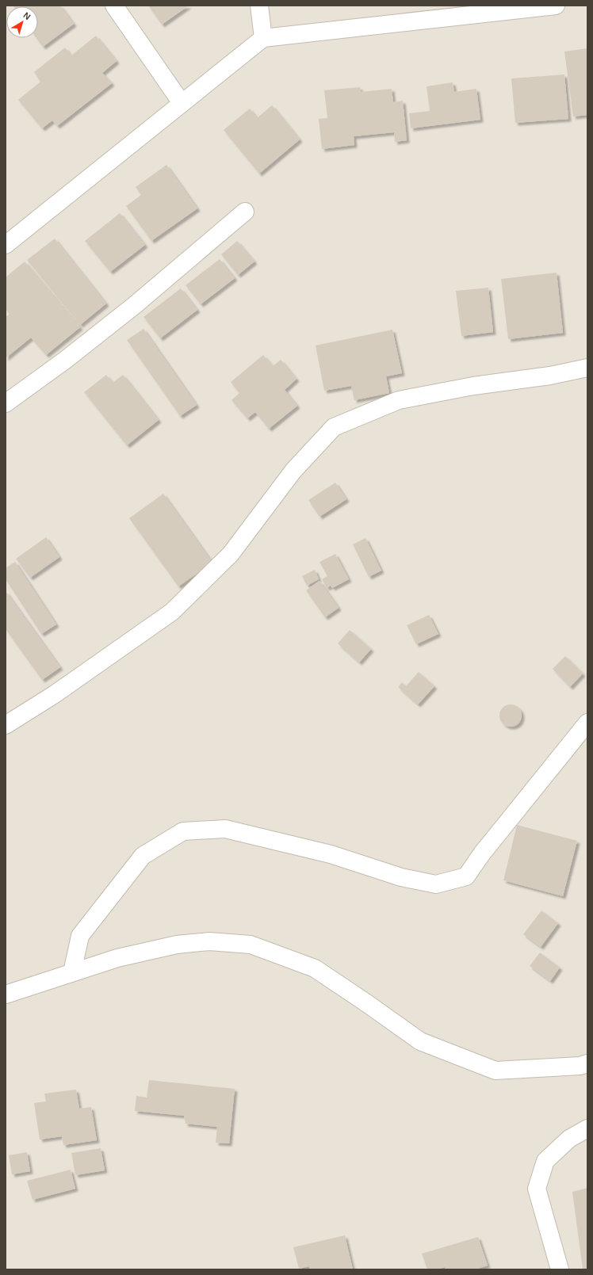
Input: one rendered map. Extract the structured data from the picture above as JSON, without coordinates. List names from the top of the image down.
{
  "north": "top right"
}
